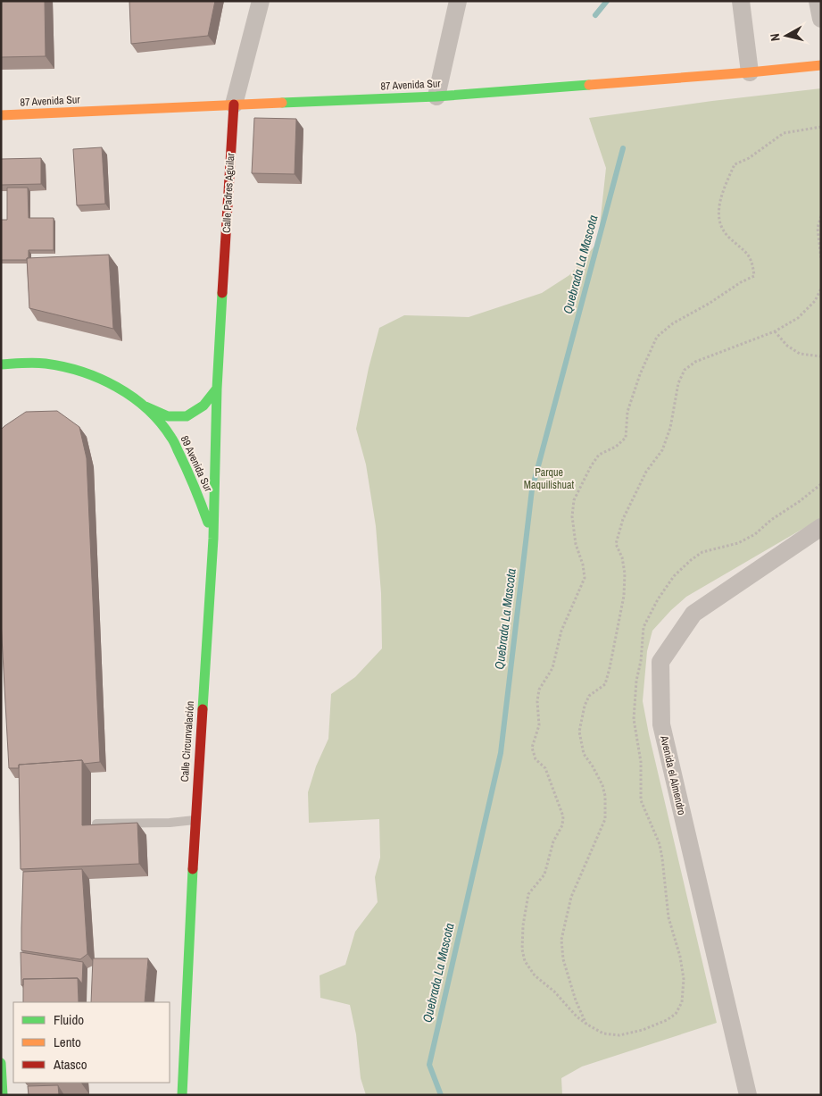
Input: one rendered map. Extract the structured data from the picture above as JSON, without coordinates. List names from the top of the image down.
{
  "streets": {
    "street": [
      "87 Avenida Sur",
      "Calle Padres Aguilar",
      "89 Avenida Sur",
      "Calle Circunvalación",
      "Avenida el Almendro"
    ]
  },
  "crossings": [
    ["87 Avenida Sur", "Calle Padres Aguilar"],
    ["Calle Padres Aguilar", "89 Avenida Sur"],
    ["Calle Padres Aguilar", "Calle Circunvalación"],
    ["89 Avenida Sur", "Calle Circunvalación"]
  ],
  "water": ["Quebrada La Mascota"],
  "parks": ["Parque Maquilishuat"],
  "legend": ["Fluido", "Lento", "Atasco"],
  "north": "left"
}
